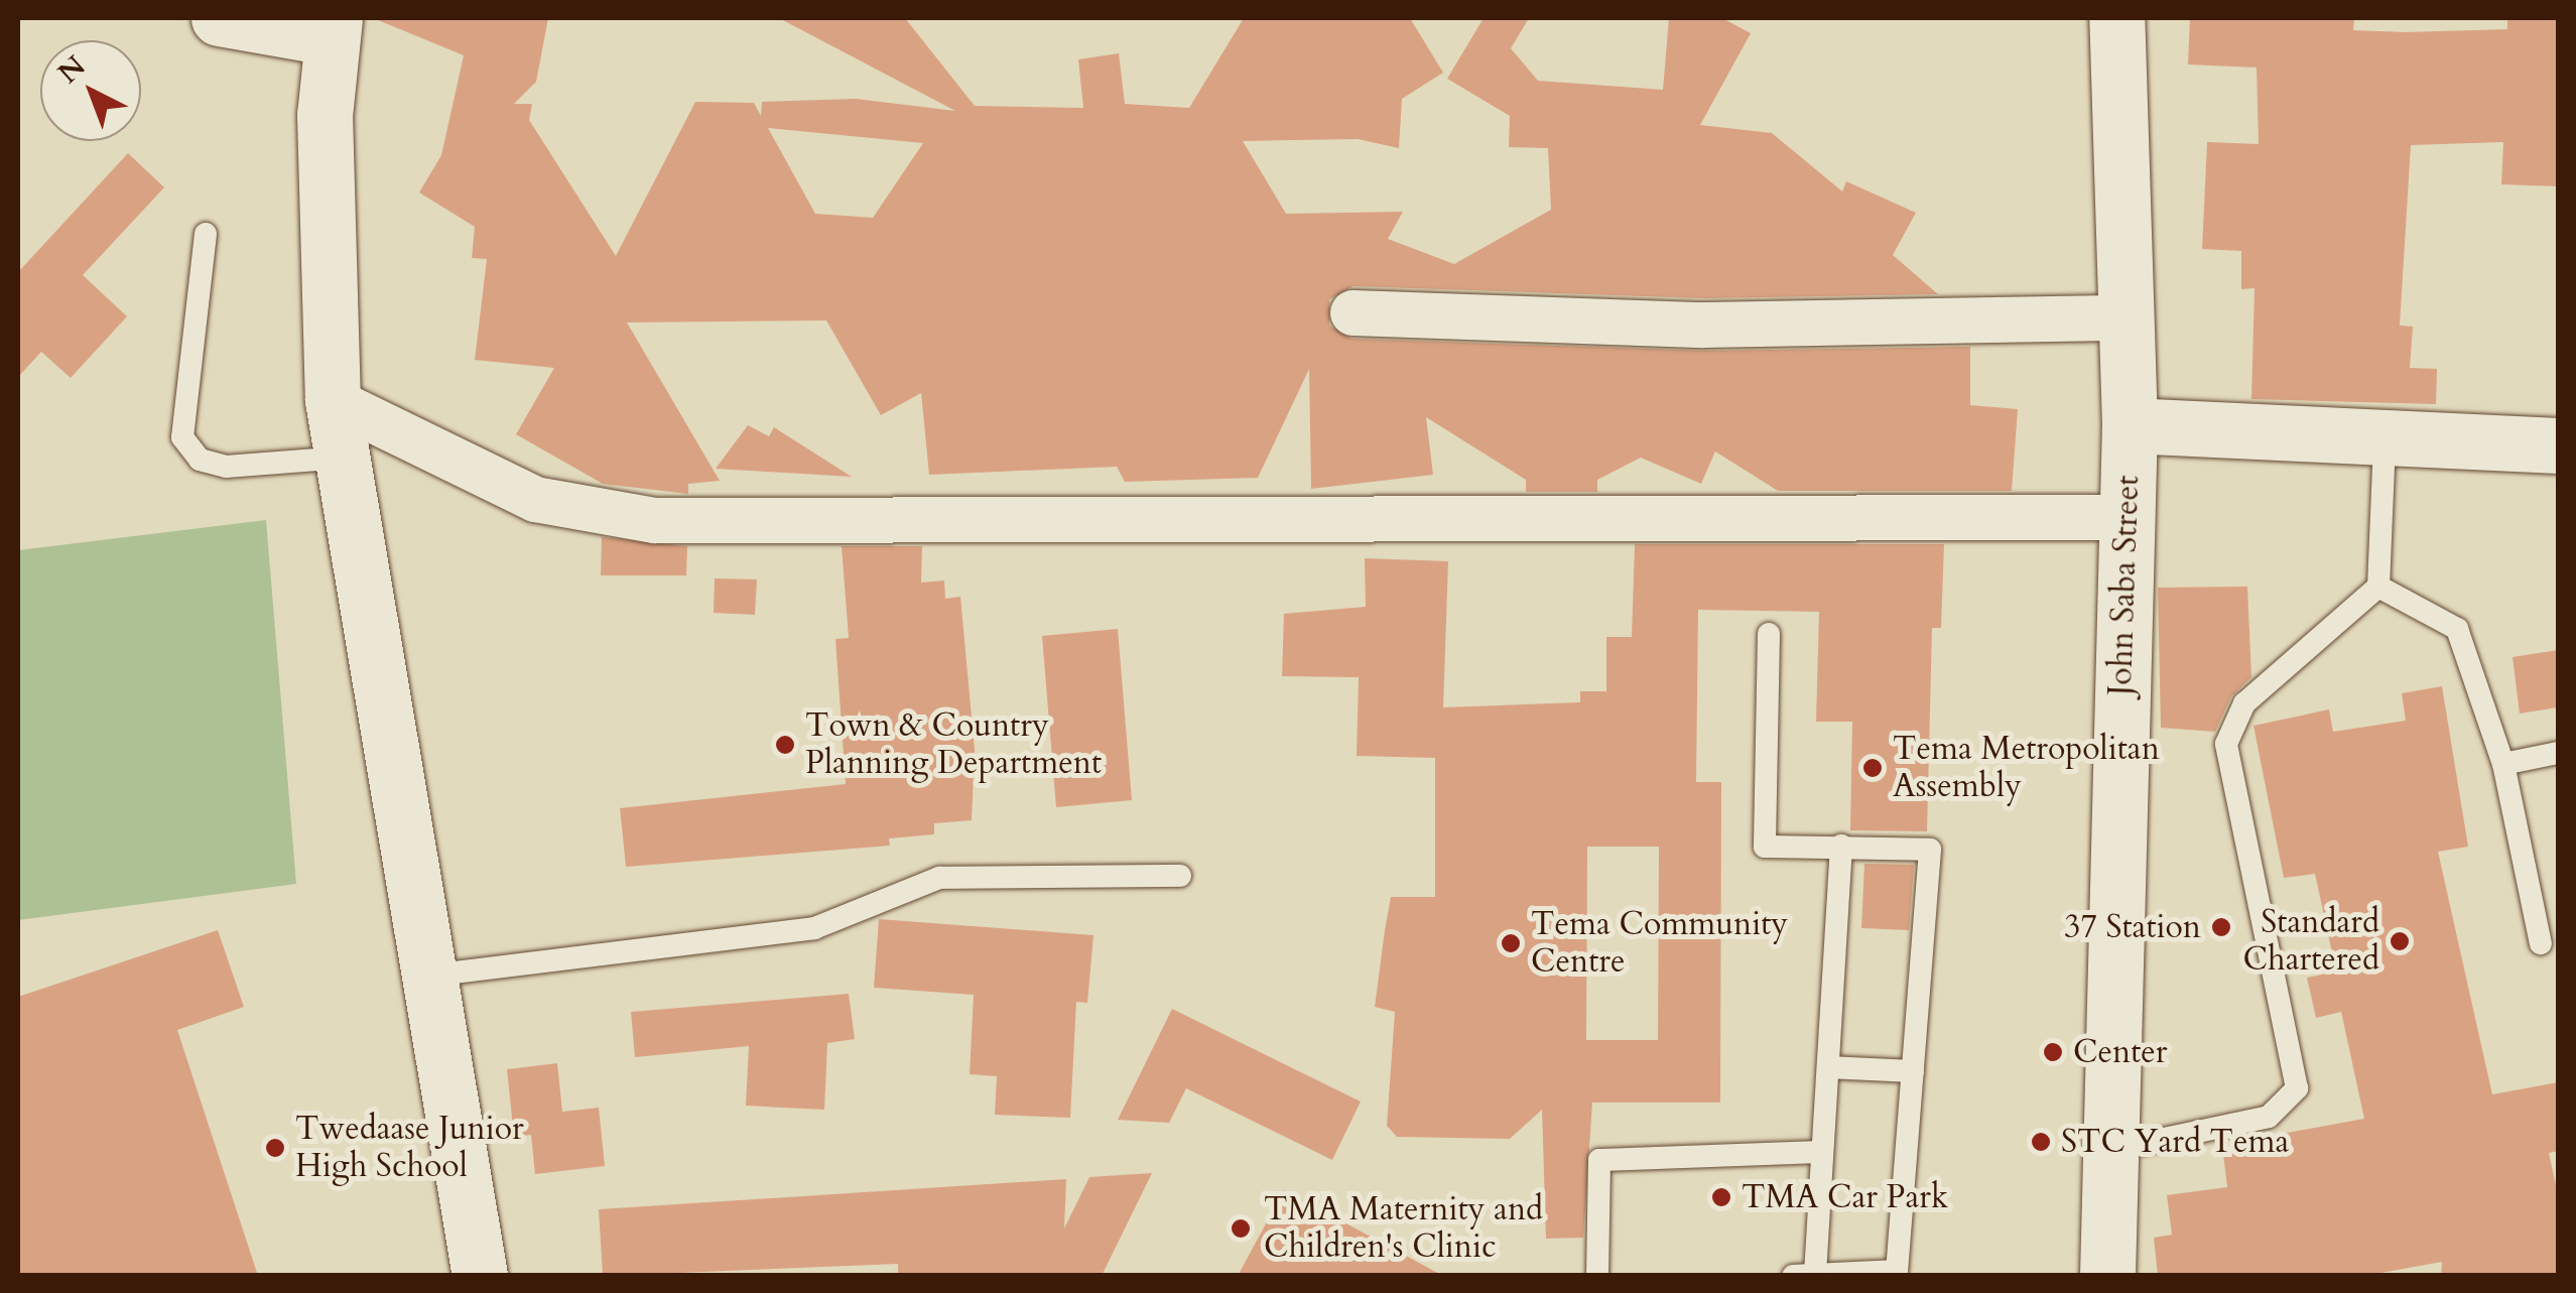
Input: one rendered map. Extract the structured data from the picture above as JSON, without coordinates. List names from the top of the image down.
{
  "streets": {
    "street": ["John Saba Street"]
  },
  "places": [
    "Town & Country Planning Department",
    "Tema Metropolitan Assembly",
    "37 Station",
    "Standard Chartered",
    "Tema Community Centre",
    "Center",
    "STC Yard Tema",
    "Twedaase Junior High School",
    "TMA Car Park",
    "TMA Maternity and Children's Clinic"
  ],
  "north": "top left"
}
